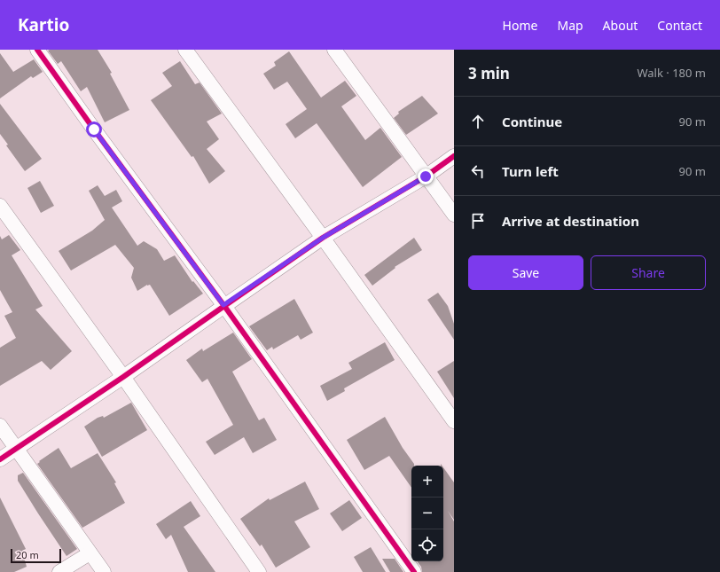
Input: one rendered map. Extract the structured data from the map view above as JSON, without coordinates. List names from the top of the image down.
{
  "scale_bar": "20 m",
  "page": {
    "header": "Kartio",
    "nav": [
      "Home",
      "Map",
      "About",
      "Contact"
    ],
    "heading": ["3 min", "Walk · 180 m"],
    "list": [
      ["Continue", "90 m"],
      ["Turn left", "90 m"],
      "Arrive at destination"
    ],
    "buttons": ["Save", "Share"],
    "map_buttons": ["+", "−"],
    "scale": "20 m"
  }
}
